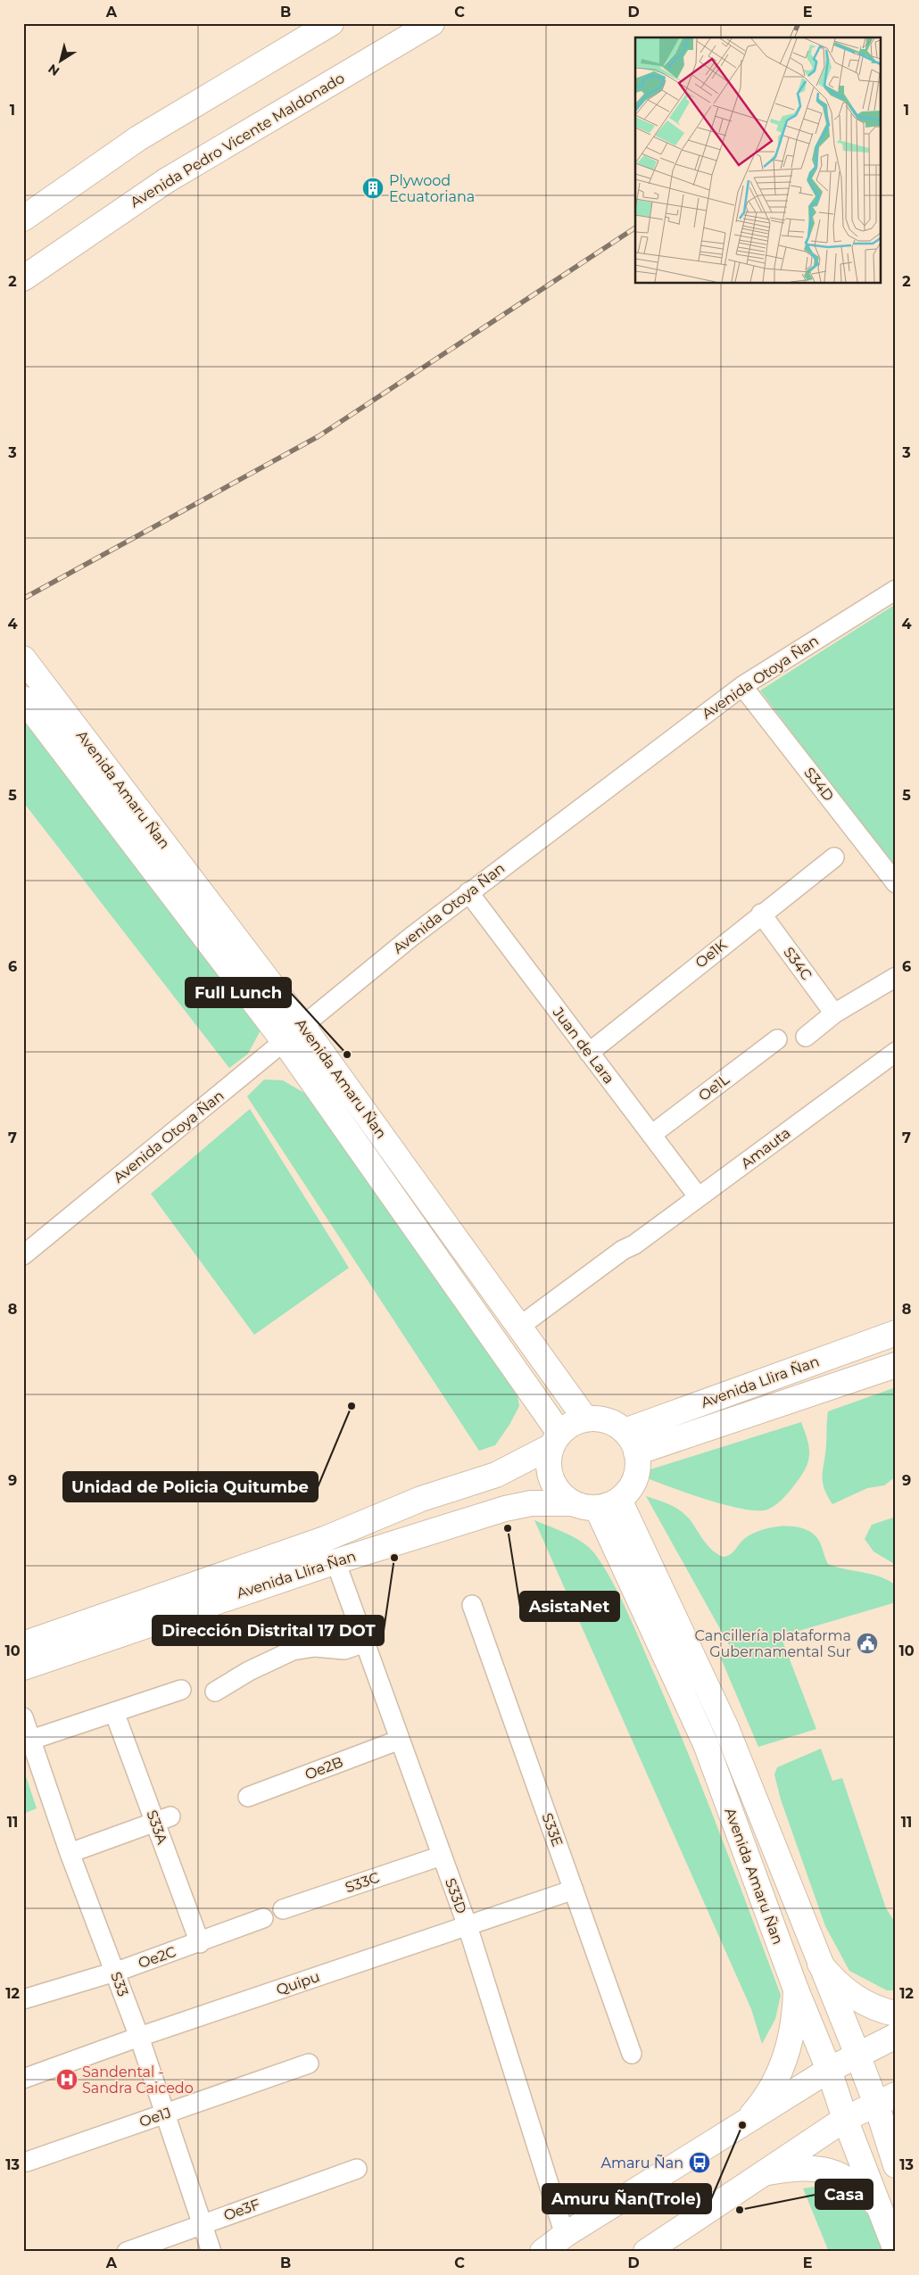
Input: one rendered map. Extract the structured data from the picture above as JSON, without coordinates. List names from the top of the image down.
{
  "streets": {
    "main road": ["Avenida Pedro Vicente Maldonado", "Avenida Amaru Ñan", "Avenida Llira Ñan"],
    "street": [
      "Avenida Otoya Ñan",
      "S34D",
      "Oe1K",
      "S34C",
      "Juan de Lara",
      "Oe1L",
      "Amauta",
      "Oe2B",
      "S33A",
      "S33E",
      "S33C",
      "S33D",
      "Oe2C",
      "Quipu",
      "S33",
      "Oe1J",
      "Oe3F"
    ]
  },
  "crossings": [
    ["Avenida Otoya Ñan", "S34D"],
    ["Avenida Otoya Ñan", "Avenida Amaru Ñan"],
    ["Avenida Otoya Ñan", "Juan de Lara"],
    ["Avenida Amaru Ñan", "Amauta"],
    ["Avenida Amaru Ñan", "Avenida Llira Ñan"],
    ["Oe1K", "S34C"],
    ["Oe1K", "Juan de Lara"],
    ["Juan de Lara", "Oe1L"],
    ["Juan de Lara", "Amauta"],
    ["Avenida Llira Ñan", "S33D"],
    ["Oe2B", "S33D"],
    ["S33A", "Oe2C"],
    ["S33E", "Quipu"],
    ["S33C", "S33D"],
    ["S33D", "Quipu"],
    ["Oe2C", "S33"],
    ["Quipu", "S33"],
    ["S33", "Oe1J"],
    ["S33", "Oe3F"]
  ],
  "places": {
    "building": ["Plywood Ecuatoriana"],
    "other": [
      "Full Lunch",
      "Unidad de Policia Quitumbe",
      "AsistaNet",
      "Dirección Distrital 17 DOT",
      "Amuru Ñan(Trole)",
      "Casa"
    ],
    "public building": ["Cancillería plataforma Gubernamental Sur"],
    "hospital": ["Sandental - Sandra Caicedo"],
    "bus stop": ["Amaru Ñan"]
  },
  "north": "bottom left",
  "grid": {
    "columns": [
      "A",
      "B",
      "C",
      "D",
      "E"
    ],
    "rows": [
      "1",
      "2",
      "3",
      "4",
      "5",
      "6",
      "7",
      "8",
      "9",
      "10",
      "11",
      "12",
      "13"
    ]
  }
}
